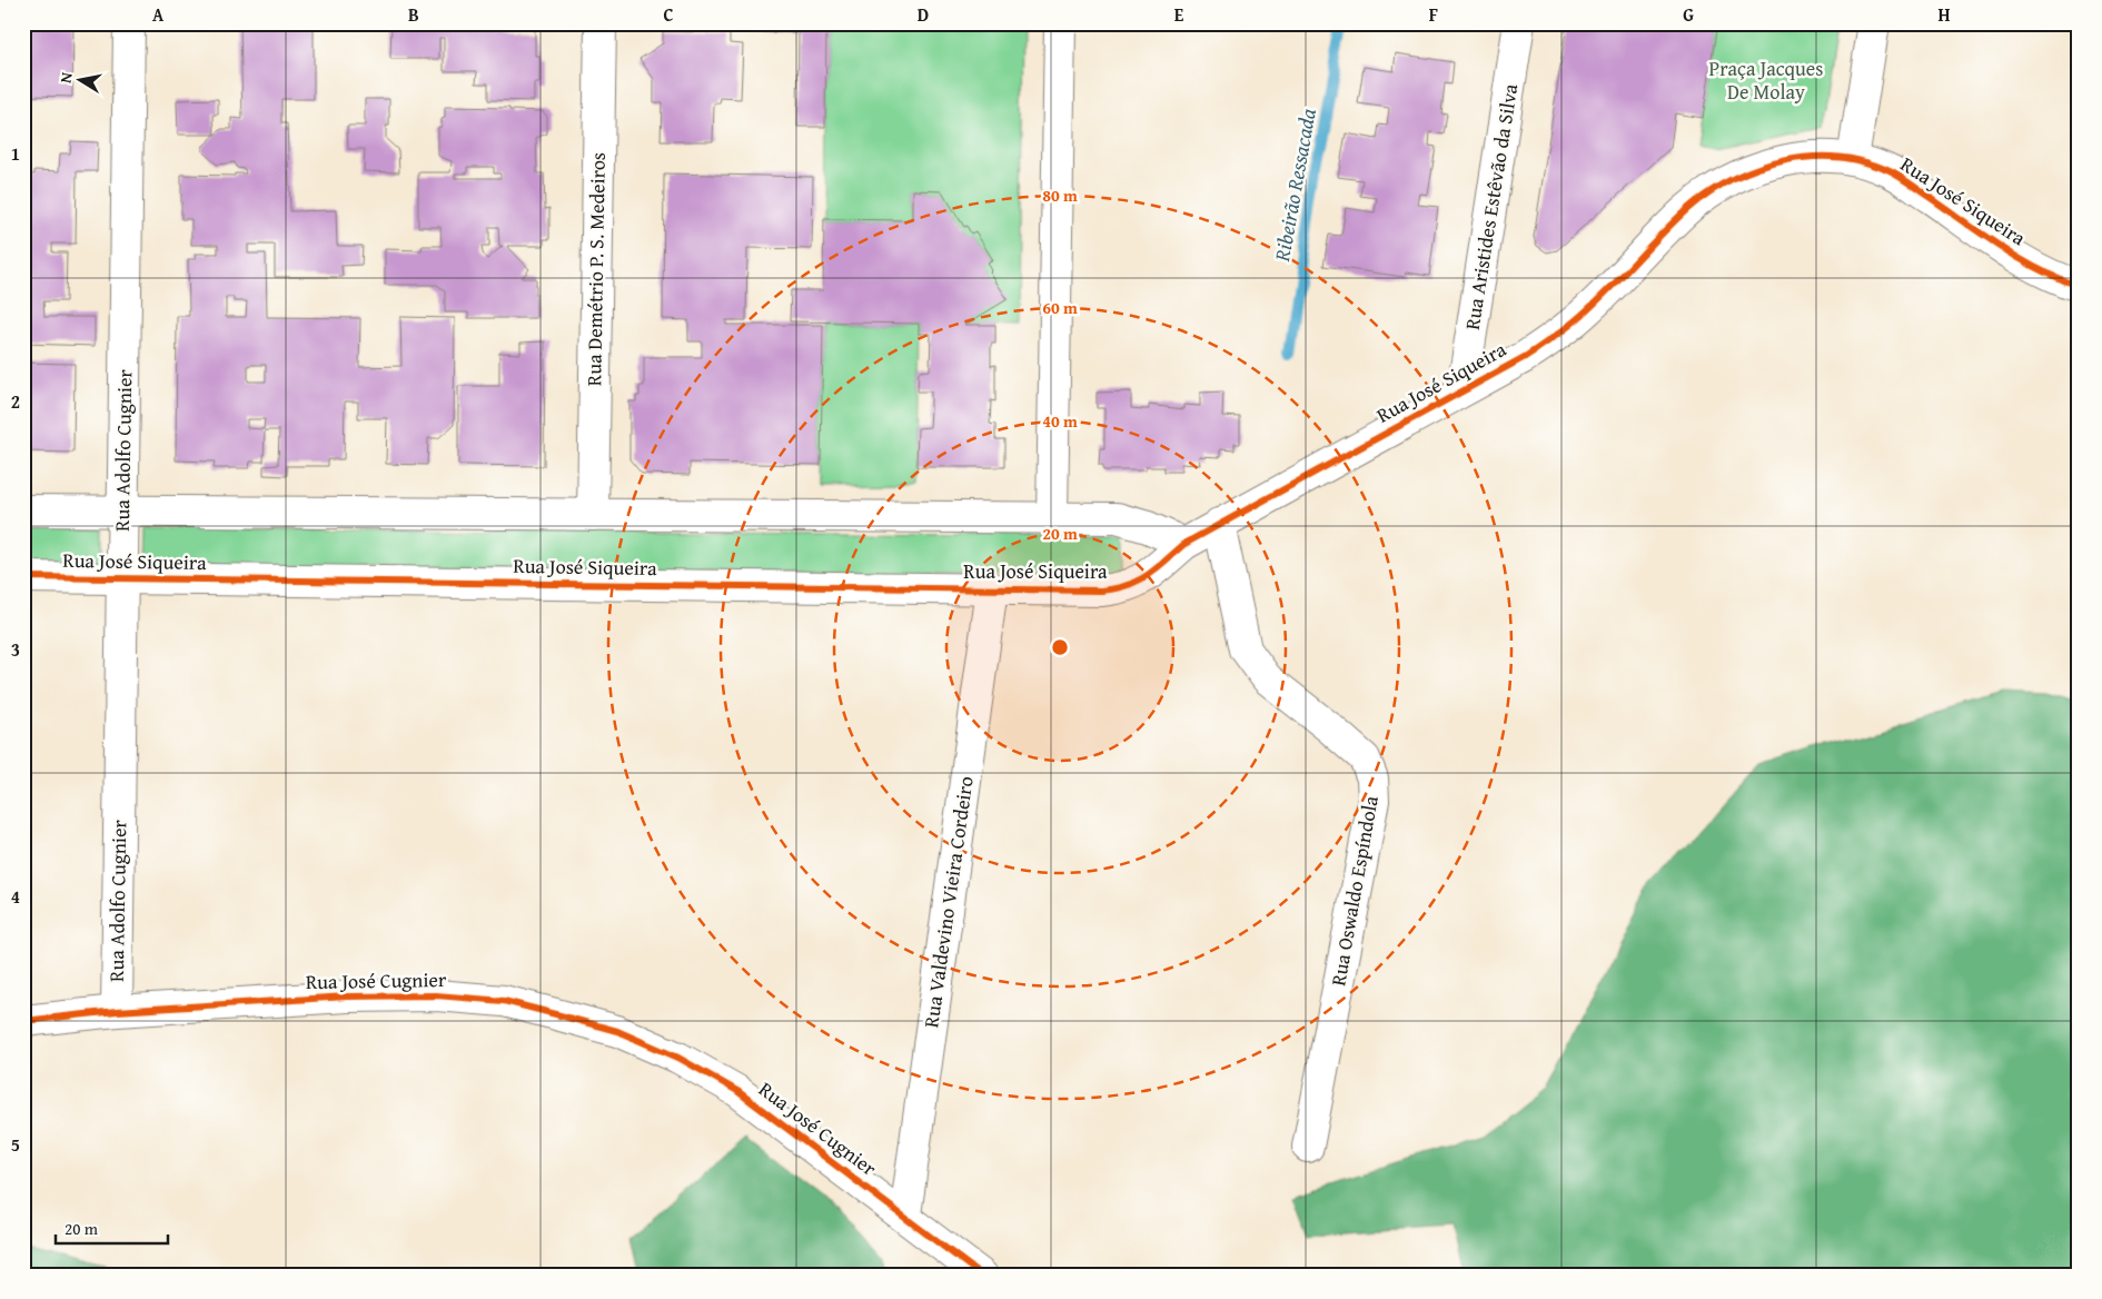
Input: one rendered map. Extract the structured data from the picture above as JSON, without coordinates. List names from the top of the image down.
{
  "streets": {
    "street": [
      "Rua José Siqueira",
      "Rua Aristides Estêvão da Silva",
      "Rua Demétrio P. S. Medeiros",
      "Rua Adolfo Cugnier",
      "Rua Oswaldo Espíndola",
      "Rua Valdevino Vieira Cordeiro",
      "Rua José Cugnier"
    ]
  },
  "crossings": [
    ["Rua José Siqueira", "Rua Aristides Estêvão da Silva"],
    ["Rua José Siqueira", "Rua Adolfo Cugnier"],
    ["Rua José Siqueira", "Rua Oswaldo Espíndola"],
    ["Rua José Siqueira", "Rua Valdevino Vieira Cordeiro"],
    ["Rua Adolfo Cugnier", "Rua José Cugnier"],
    ["Rua Valdevino Vieira Cordeiro", "Rua José Cugnier"]
  ],
  "water": ["Ribeirão Ressacada"],
  "parks": ["Praça Jacques De Molay"],
  "scale_bar": "20 m",
  "north": "left",
  "grid": {
    "columns": [
      "A",
      "B",
      "C",
      "D",
      "E",
      "F",
      "G",
      "H"
    ],
    "rows": [
      "1",
      "2",
      "3",
      "4",
      "5"
    ]
  },
  "rings": [
    "80 m",
    "60 m",
    "40 m",
    "20 m"
  ]
}
